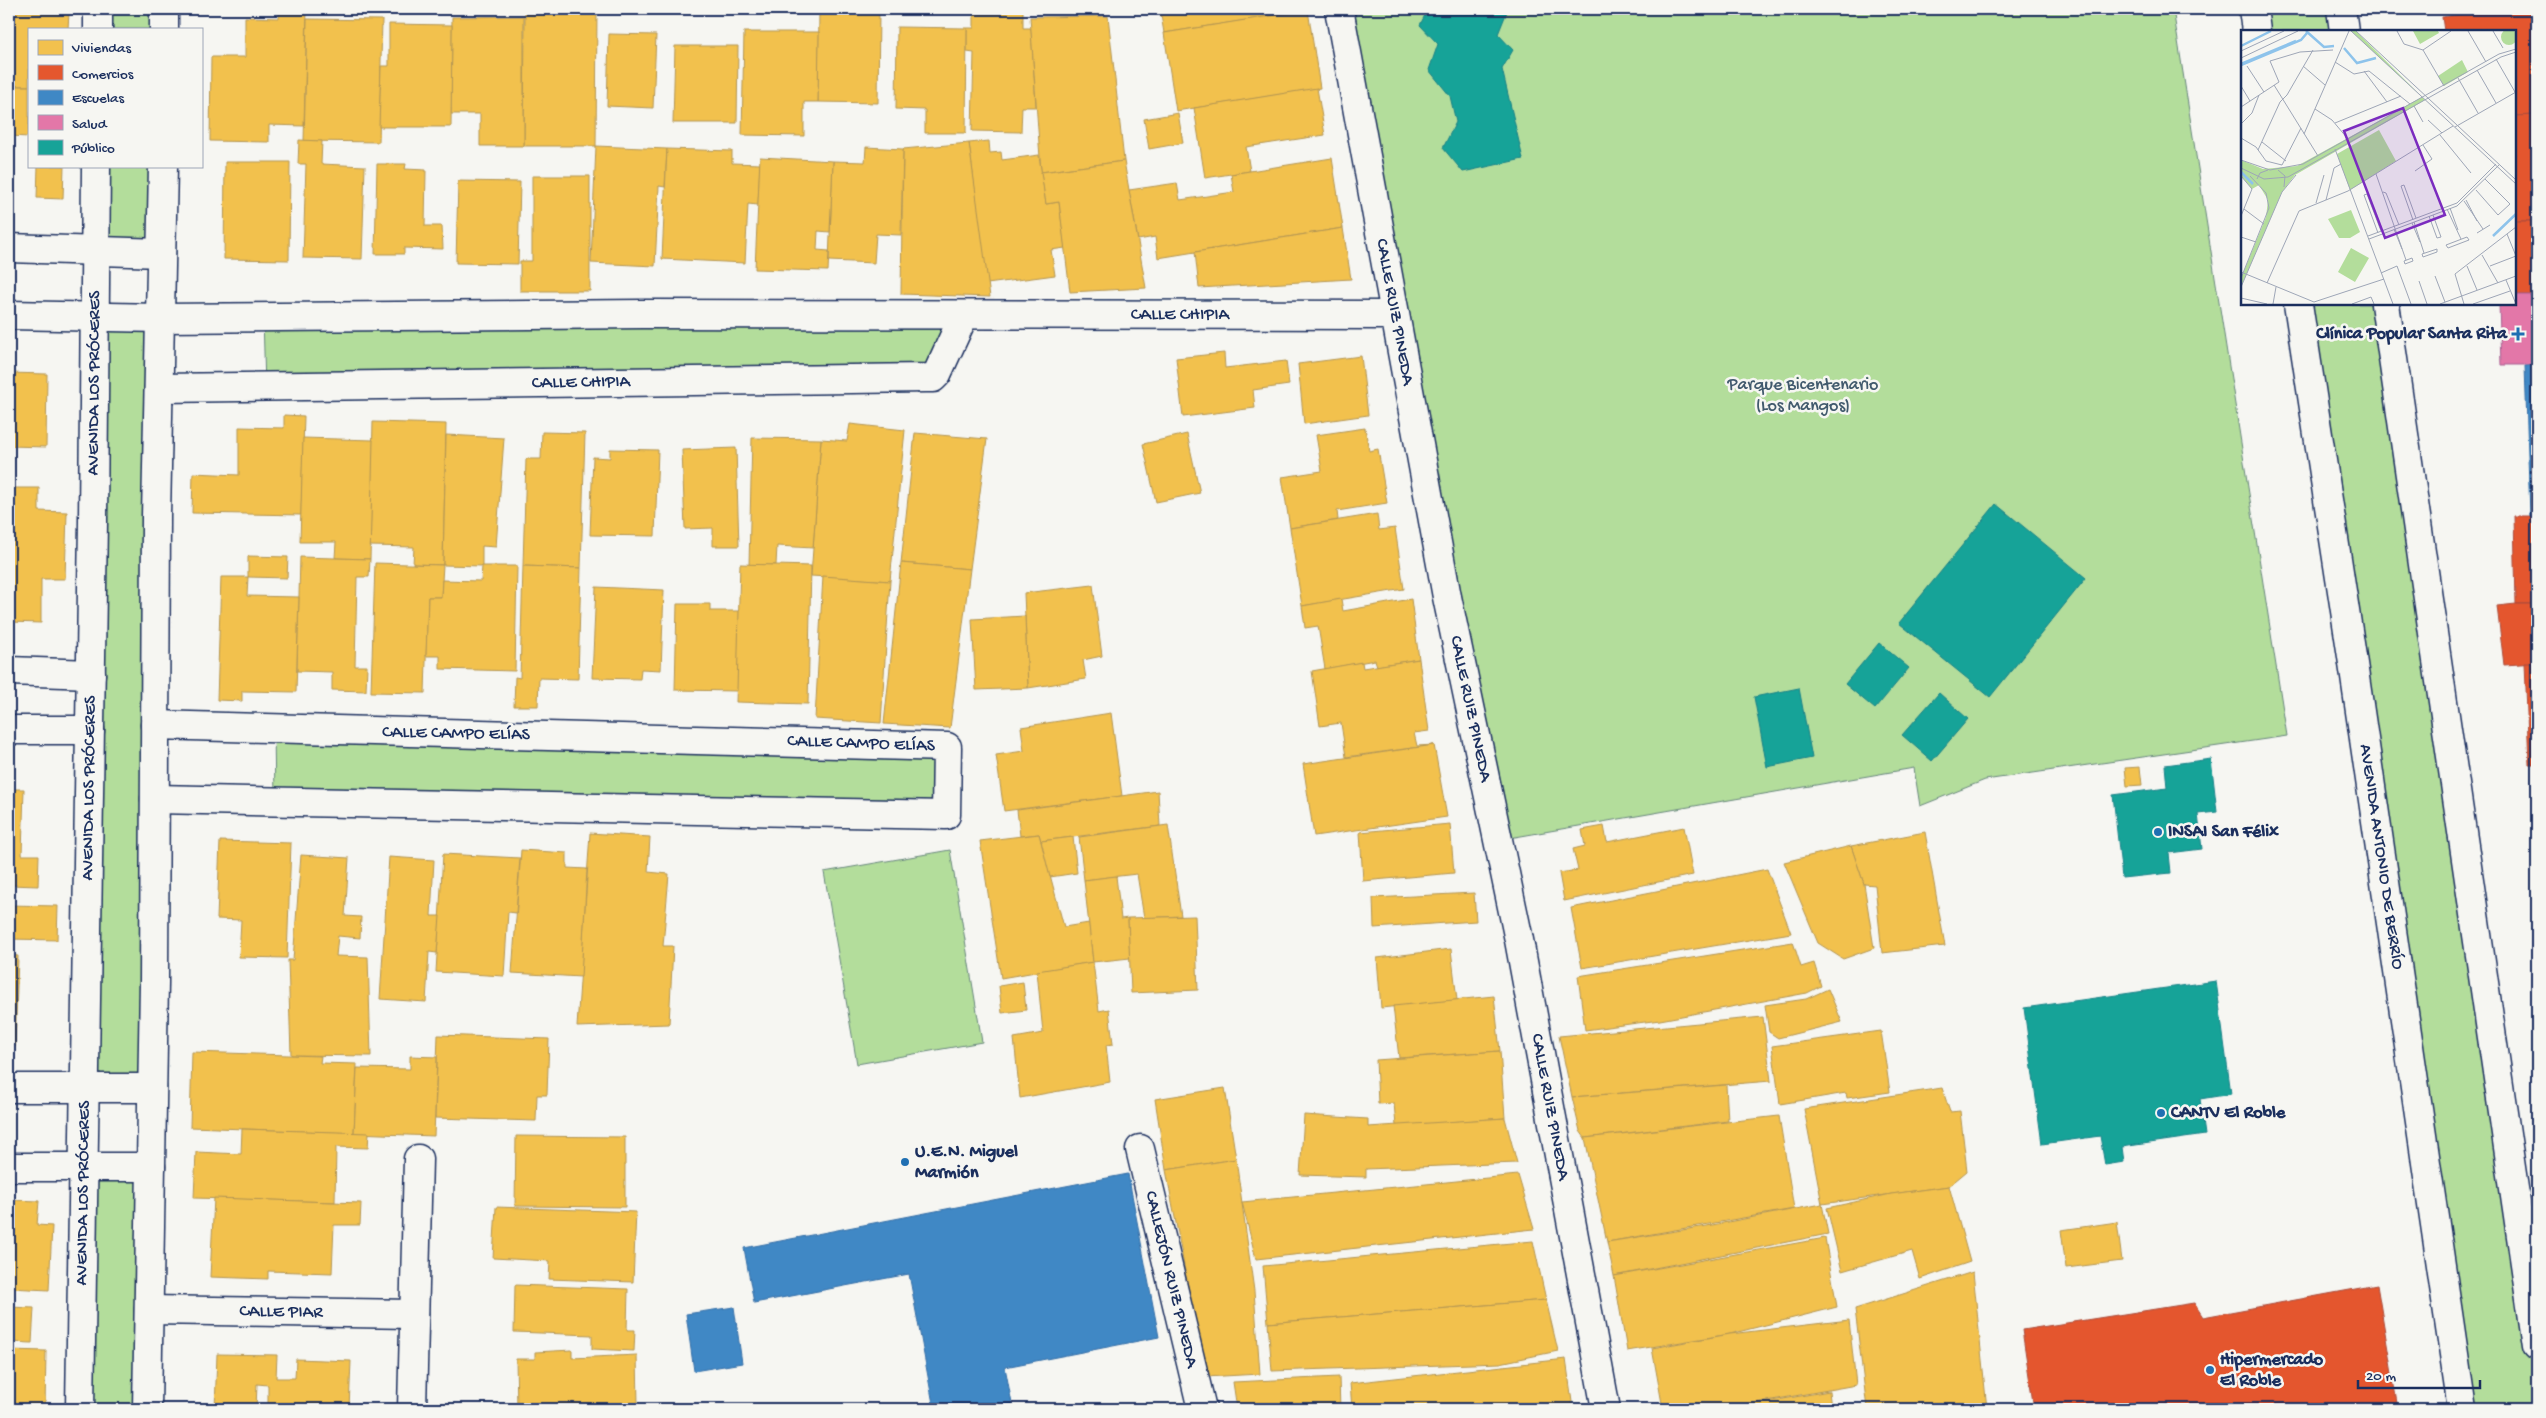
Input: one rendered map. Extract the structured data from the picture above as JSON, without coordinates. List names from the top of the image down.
{
  "streets": {
    "street": [
      "CALLE RUIZ PINEDA",
      "CALLE CHIPIA",
      "AVENIDA LOS PRÓCERES",
      "CALLE CAMPO ELÍAS",
      "AVENIDA ANTONIO DE BERRÍO",
      "CALLEJÓN RUIZ PINEDA",
      "CALLE PIAR"
    ]
  },
  "crossings": [
    ["CALLE RUIZ PINEDA", "CALLE CHIPIA"],
    ["CALLE CHIPIA", "AVENIDA LOS PRÓCERES"]
  ],
  "parks": ["Parque Bicentenario (Los Mangos)"],
  "places": {
    "health": ["Clínica Popular Santa Rita"],
    "other": [
      "INSAI San Félix",
      "CANTV El Roble",
      "U.E.N. Miguel Marmión",
      "Hipermercado El Roble"
    ]
  },
  "legend": [
    "Viviendas",
    "Comercios",
    "Escuelas",
    "Salud",
    "Público"
  ],
  "scale_bar": "20 m"
}
